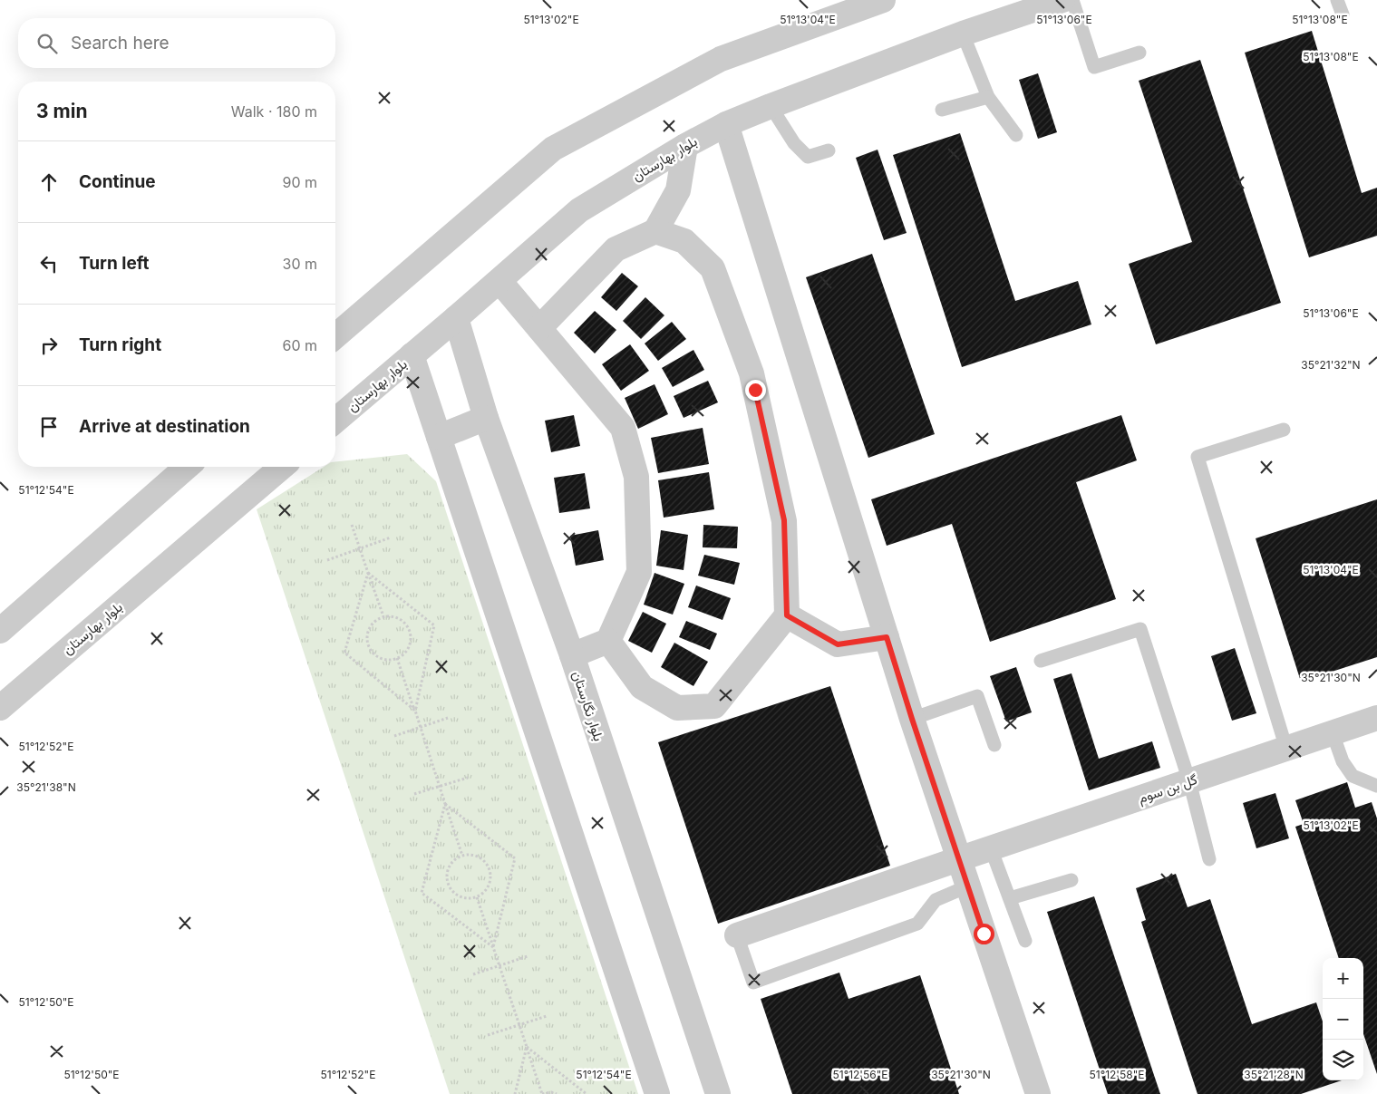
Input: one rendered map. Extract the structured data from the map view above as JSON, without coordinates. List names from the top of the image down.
{
  "streets": {
    "street": ["بلوار بهارستان", "بلوار نگارستان", "گل بن سوم"]
  },
  "crossings": [
    ["بلوار بهارستان", "بلوار نگارستان"]
  ],
  "page": {
    "search": "Search here",
    "heading": ["3 min", "Walk · 180 m"],
    "list": [
      ["Continue", "90 m"],
      ["Turn left", "30 m"],
      ["Turn right", "60 m"],
      "Arrive at destination"
    ],
    "map_buttons": ["+", "−"]
  },
  "coordinates": [
    "51°13'04\"E",
    "51°13'02\"E",
    "51°13'06\"E",
    "51°13'08\"E",
    "35°21'32\"N",
    "51°12'54\"E",
    "35°21'30\"N",
    "51°12'52\"E",
    "35°21'38\"N",
    "51°12'50\"E",
    "35°21'28\"N",
    "51°12'56\"E",
    "51°12'58\"E"
  ]
}
